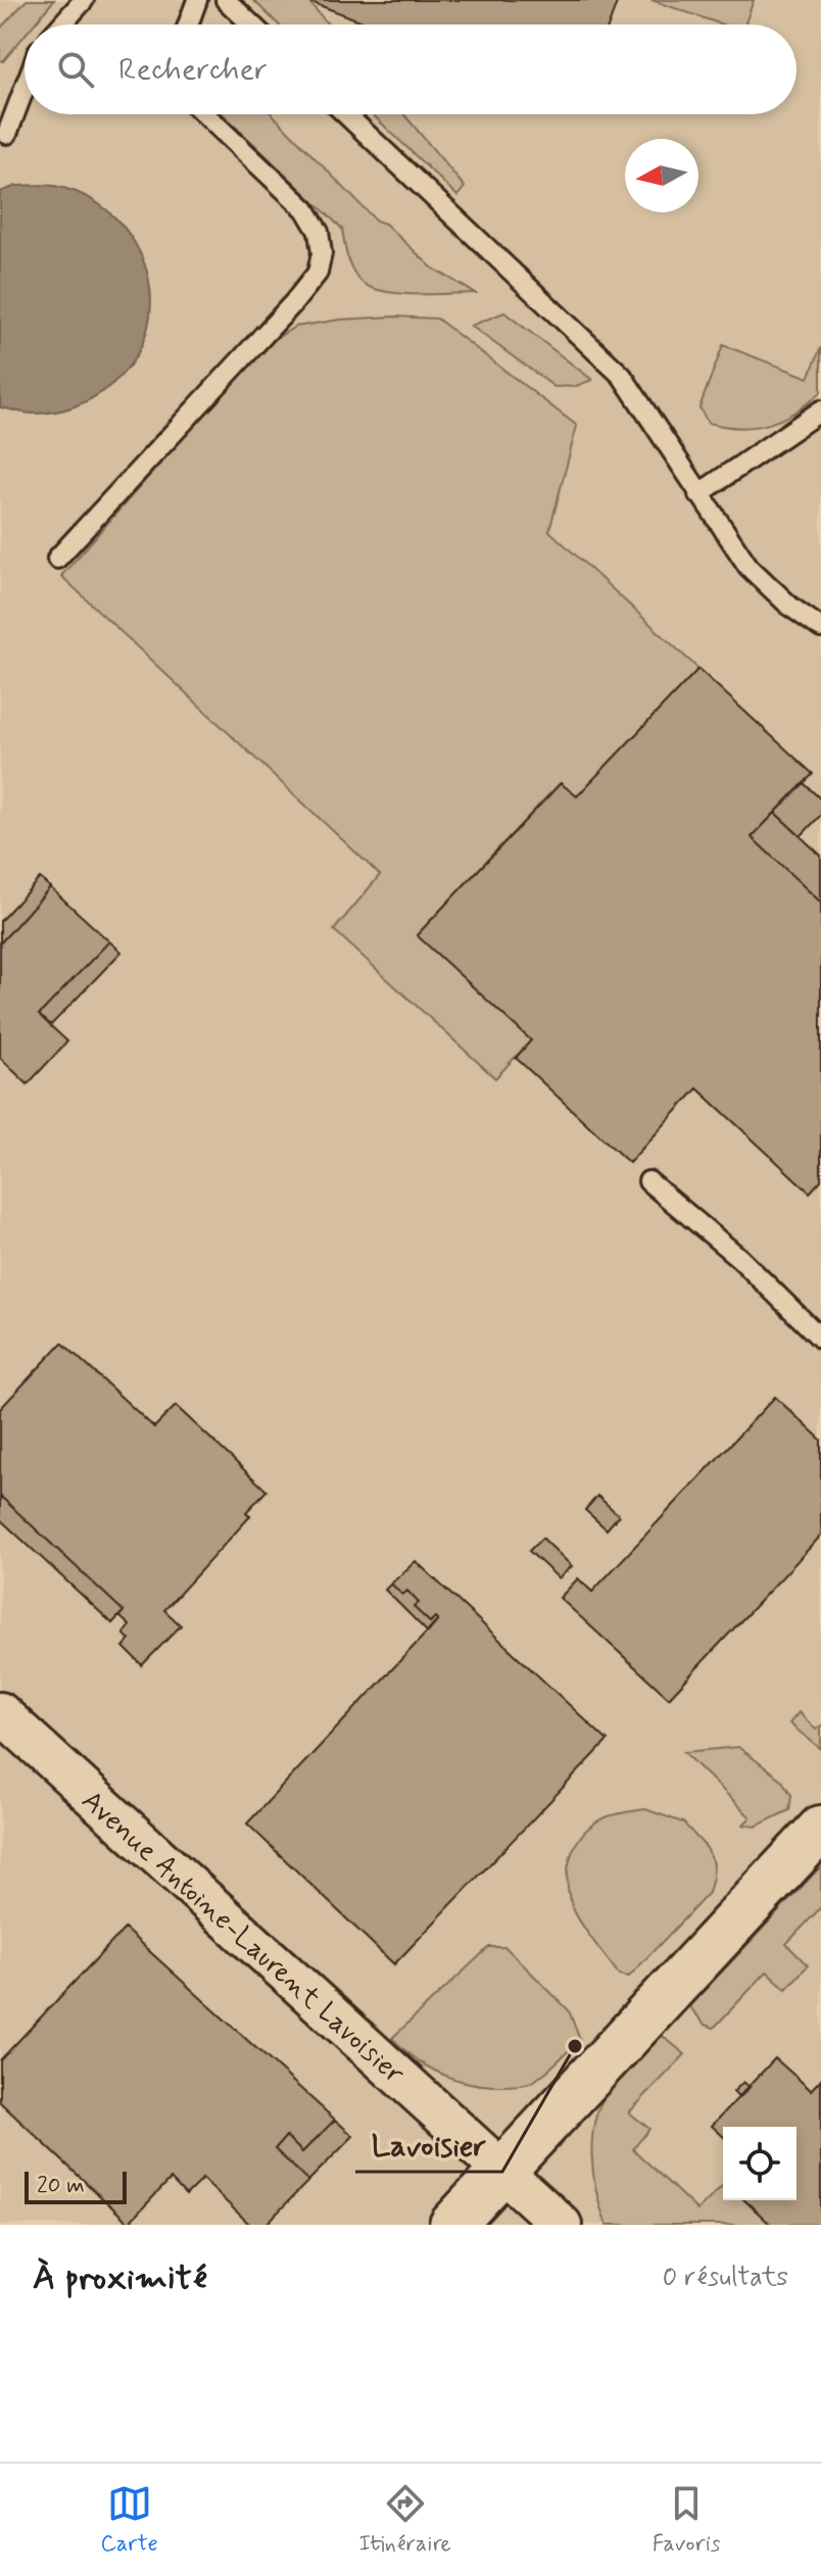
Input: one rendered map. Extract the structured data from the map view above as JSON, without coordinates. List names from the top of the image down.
{
  "streets": {
    "street": ["Avenue Antoine-Laurent Lavoisier"]
  },
  "places": ["Lavoisier"],
  "scale_bar": "20 m",
  "north": "left",
  "page": {
    "search": "Rechercher",
    "scale": "20 m",
    "heading": ["À proximité", "0 résultats"],
    "nav": ["Carte", "Itinéraire", "Favoris"]
  }
}
